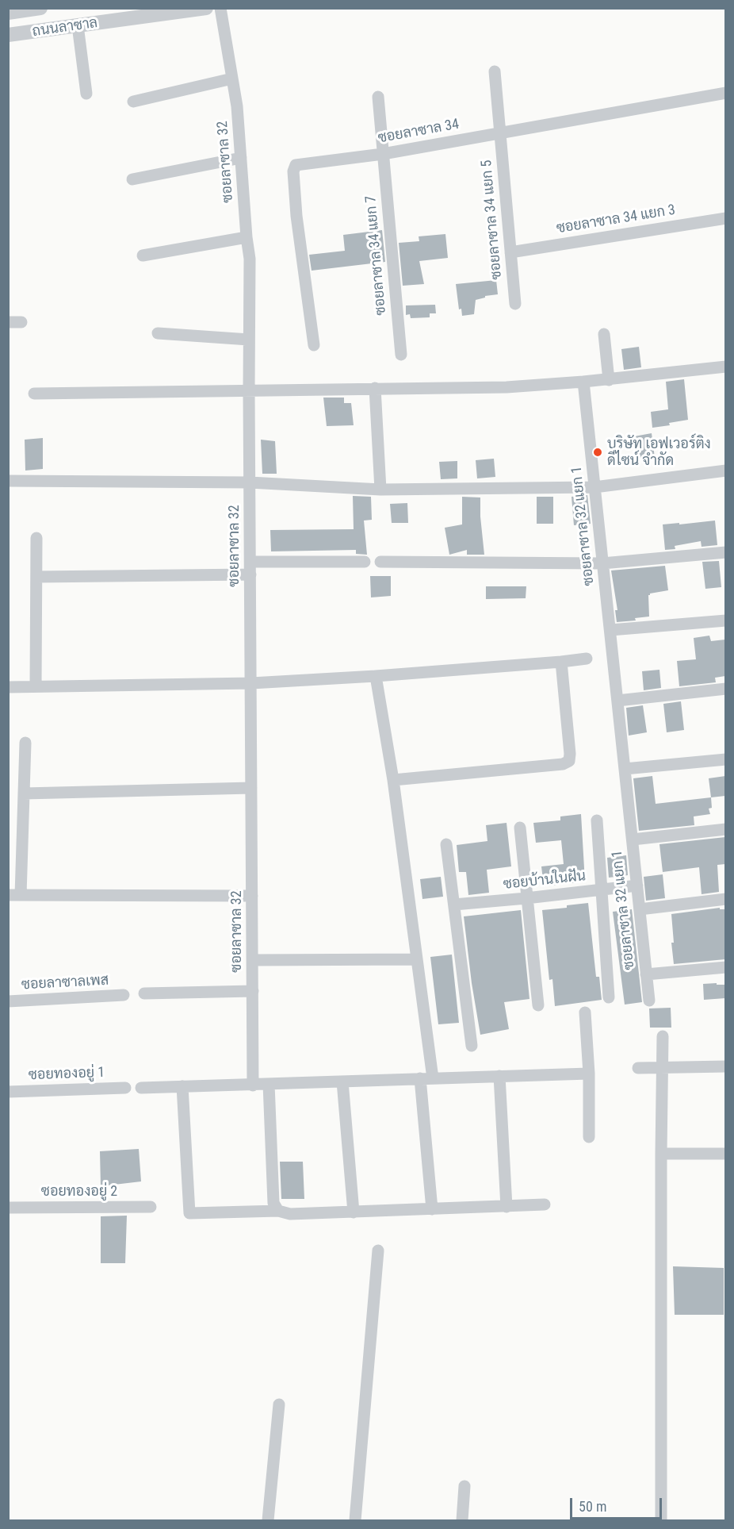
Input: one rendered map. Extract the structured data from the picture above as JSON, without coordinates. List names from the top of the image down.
{
  "streets": {
    "street": [
      "ถนนลาซาล",
      "ซอยลาซาล 34",
      "ซอยลาซาล 32",
      "ซอยลาซาล 34 แยก 5",
      "ซอยลาซาล 34 แยก 3",
      "ซอยลาซาล 34 แยก 7",
      "ซอยลาซาล 32 แยก 1",
      "ซอยบ้านในฝัน",
      "ซอยลาซาลเพส",
      "ซอยทองอยู่ 1",
      "ซอยทองอยู่ 2"
    ]
  },
  "crossings": [
    ["ซอยลาซาล 34", "ซอยลาซาล 34 แยก 5"],
    ["ซอยลาซาล 34", "ซอยลาซาล 34 แยก 7"],
    ["ซอยลาซาล 34 แยก 5", "ซอยลาซาล 34 แยก 3"],
    ["ซอยลาซาล 32 แยก 1", "ซอยบ้านในฝัน"]
  ],
  "places": ["บริษัท เอฟเวอร์ติง ดีไซน์ จำกัด"],
  "scale_bar": "50 m"
}
